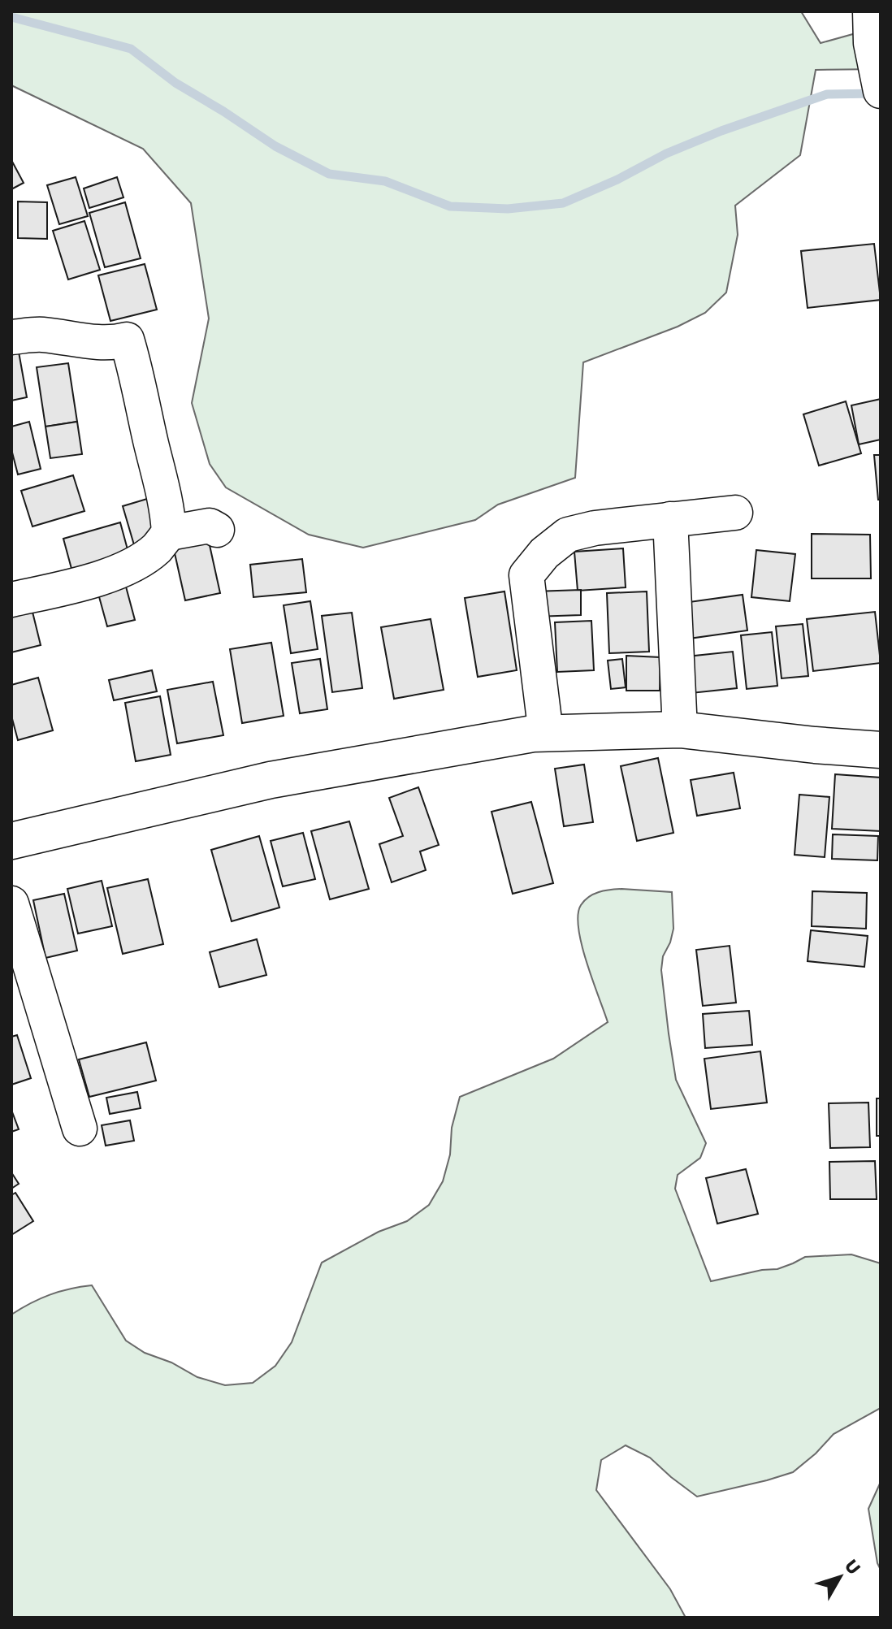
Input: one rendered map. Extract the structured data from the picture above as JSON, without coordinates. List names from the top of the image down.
{
  "north": "top right"
}
